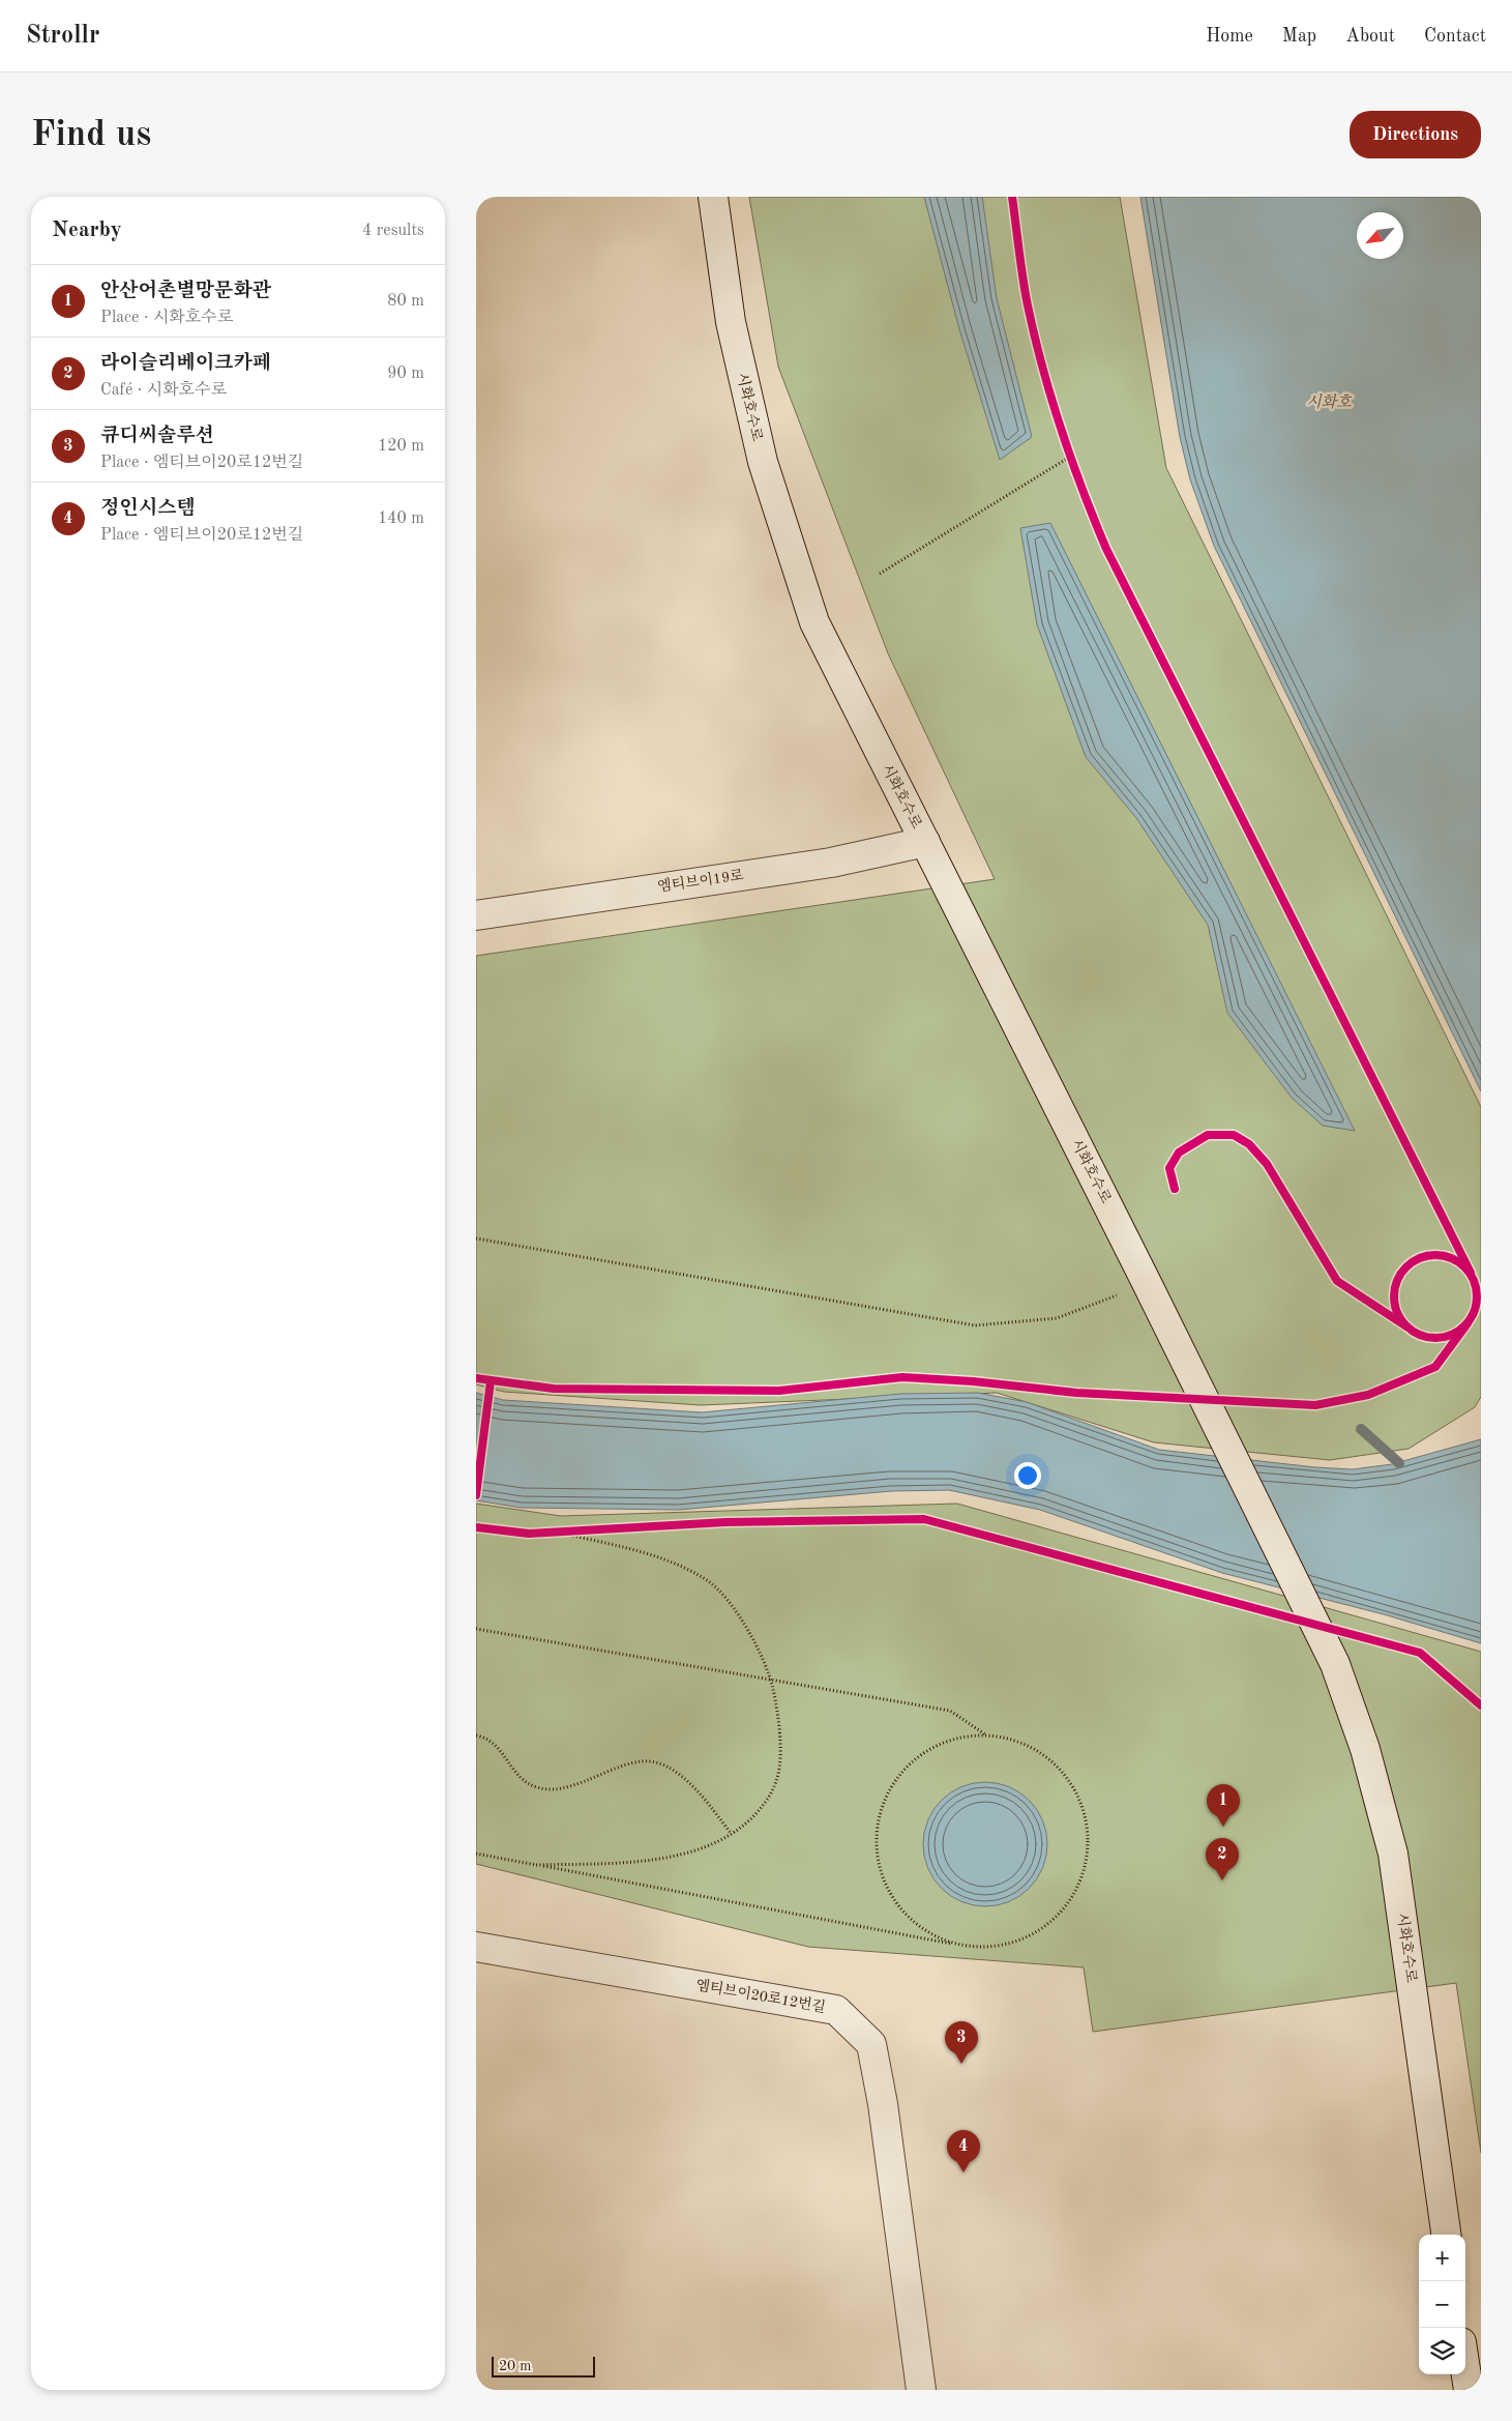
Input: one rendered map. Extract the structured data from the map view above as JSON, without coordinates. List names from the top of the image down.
{
  "streets": {
    "main road": ["시화호수로", "엠티브이19로", "엠티브이20로12번길"]
  },
  "crossings": [
    ["시화호수로", "엠티브이19로"]
  ],
  "water": ["시화호"],
  "scale_bar": "20 m",
  "north": "bottom left",
  "page": {
    "header": "Strollr",
    "nav": [
      "Home",
      "Map",
      "About",
      "Contact"
    ],
    "buttons": "Directions",
    "title": "Find us",
    "heading": ["Nearby", "4 results"],
    "list": [
      {
        "mark": "1",
        "name": "안산어촌별망문화관",
        "note": "Place · 시화호수로",
        "value": "80 m"
      },
      {
        "mark": "2",
        "name": "라이슬리베이크카페",
        "note": "Café · 시화호수로",
        "value": "90 m"
      },
      {
        "mark": "3",
        "name": "큐디씨솔루션",
        "note": "Place · 엠티브이20로12번길",
        "value": "120 m"
      },
      {
        "mark": "4",
        "name": "정인시스템",
        "note": "Place · 엠티브이20로12번길",
        "value": "140 m"
      }
    ],
    "pins": [
      "1",
      "2",
      "3",
      "4"
    ],
    "map_buttons": ["+", "−"],
    "scale": "20 m"
  }
}
